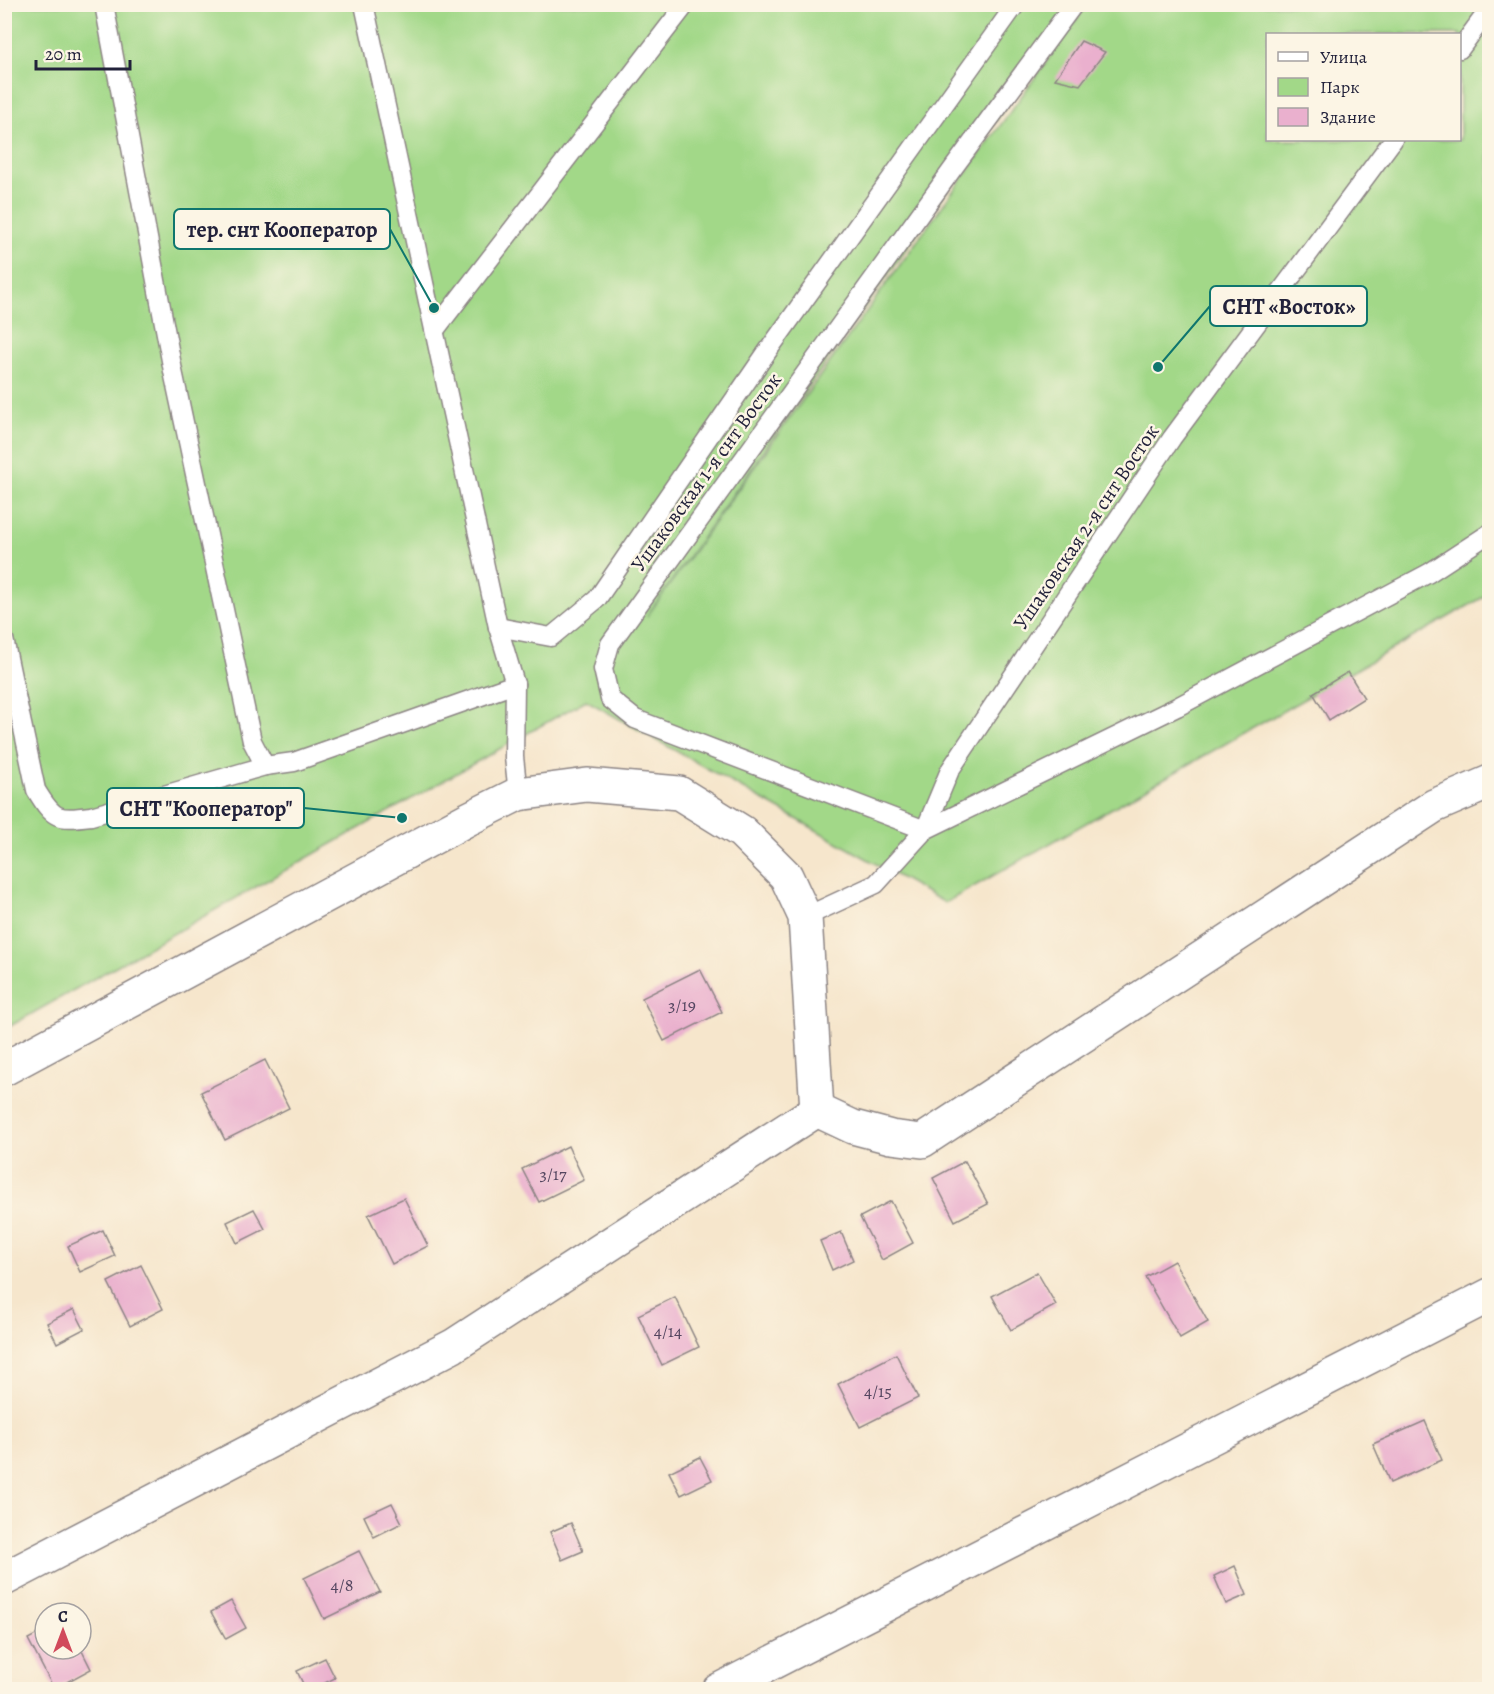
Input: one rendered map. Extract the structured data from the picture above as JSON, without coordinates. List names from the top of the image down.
{
  "streets": {
    "lane": ["Ушаковская 1-я снт Восток", "Ушаковская 2-я снт Восток"]
  },
  "crossings": [
    ["Ушаковская 1-я снт Восток", "Ушаковская 2-я снт Восток"]
  ],
  "places": ["тер. снт Кооператор", "СНТ «Восток»", "СНТ \"Кооператор\""],
  "house_numbers": [
    "3/19",
    "3/17",
    "4/14",
    "4/15",
    "4/8"
  ],
  "legend": ["Улица", "Парк", "Здание"],
  "scale_bar": "20 m",
  "north": "top"
}
